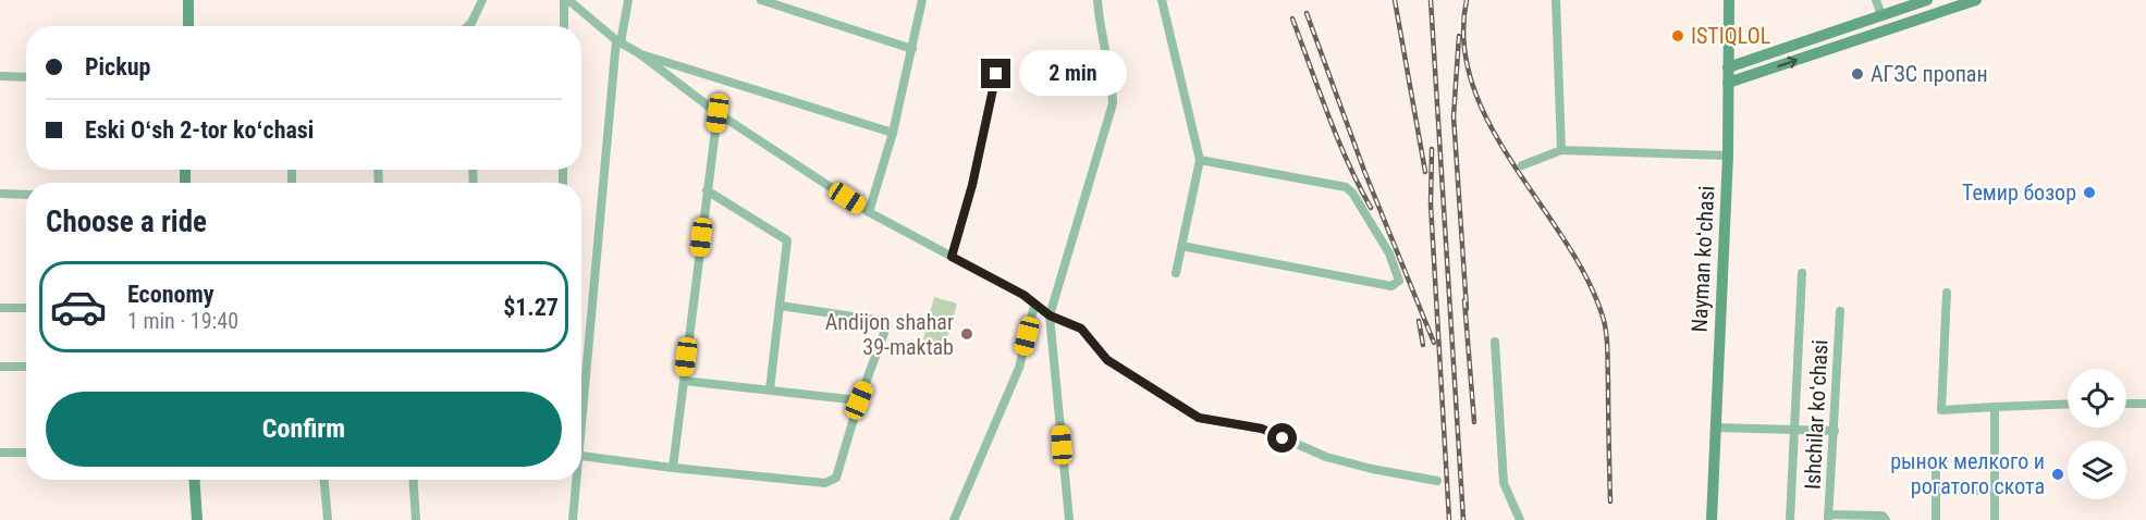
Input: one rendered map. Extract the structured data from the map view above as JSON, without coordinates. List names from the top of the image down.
{
  "streets": {
    "main road": ["Nayman koʻchasi"],
    "street": ["Ishchilar koʻchasi"]
  },
  "places": [
    "ISTIQLOL",
    "АГЗС пропан",
    "Темир бозор",
    "Andijon shahar 39-maktab",
    "рынок мелкого и рогатого скота"
  ],
  "page": {
    "banner": ["Pickup", "Eski Oʻsh 2-tor koʻchasi"],
    "bubble": "2 min",
    "heading": "Choose a ride",
    "list": [
      {
        "name": "Economy",
        "note": "1 min · 19:40",
        "value": "$1.27"
      }
    ],
    "buttons": "Confirm"
  }
}
